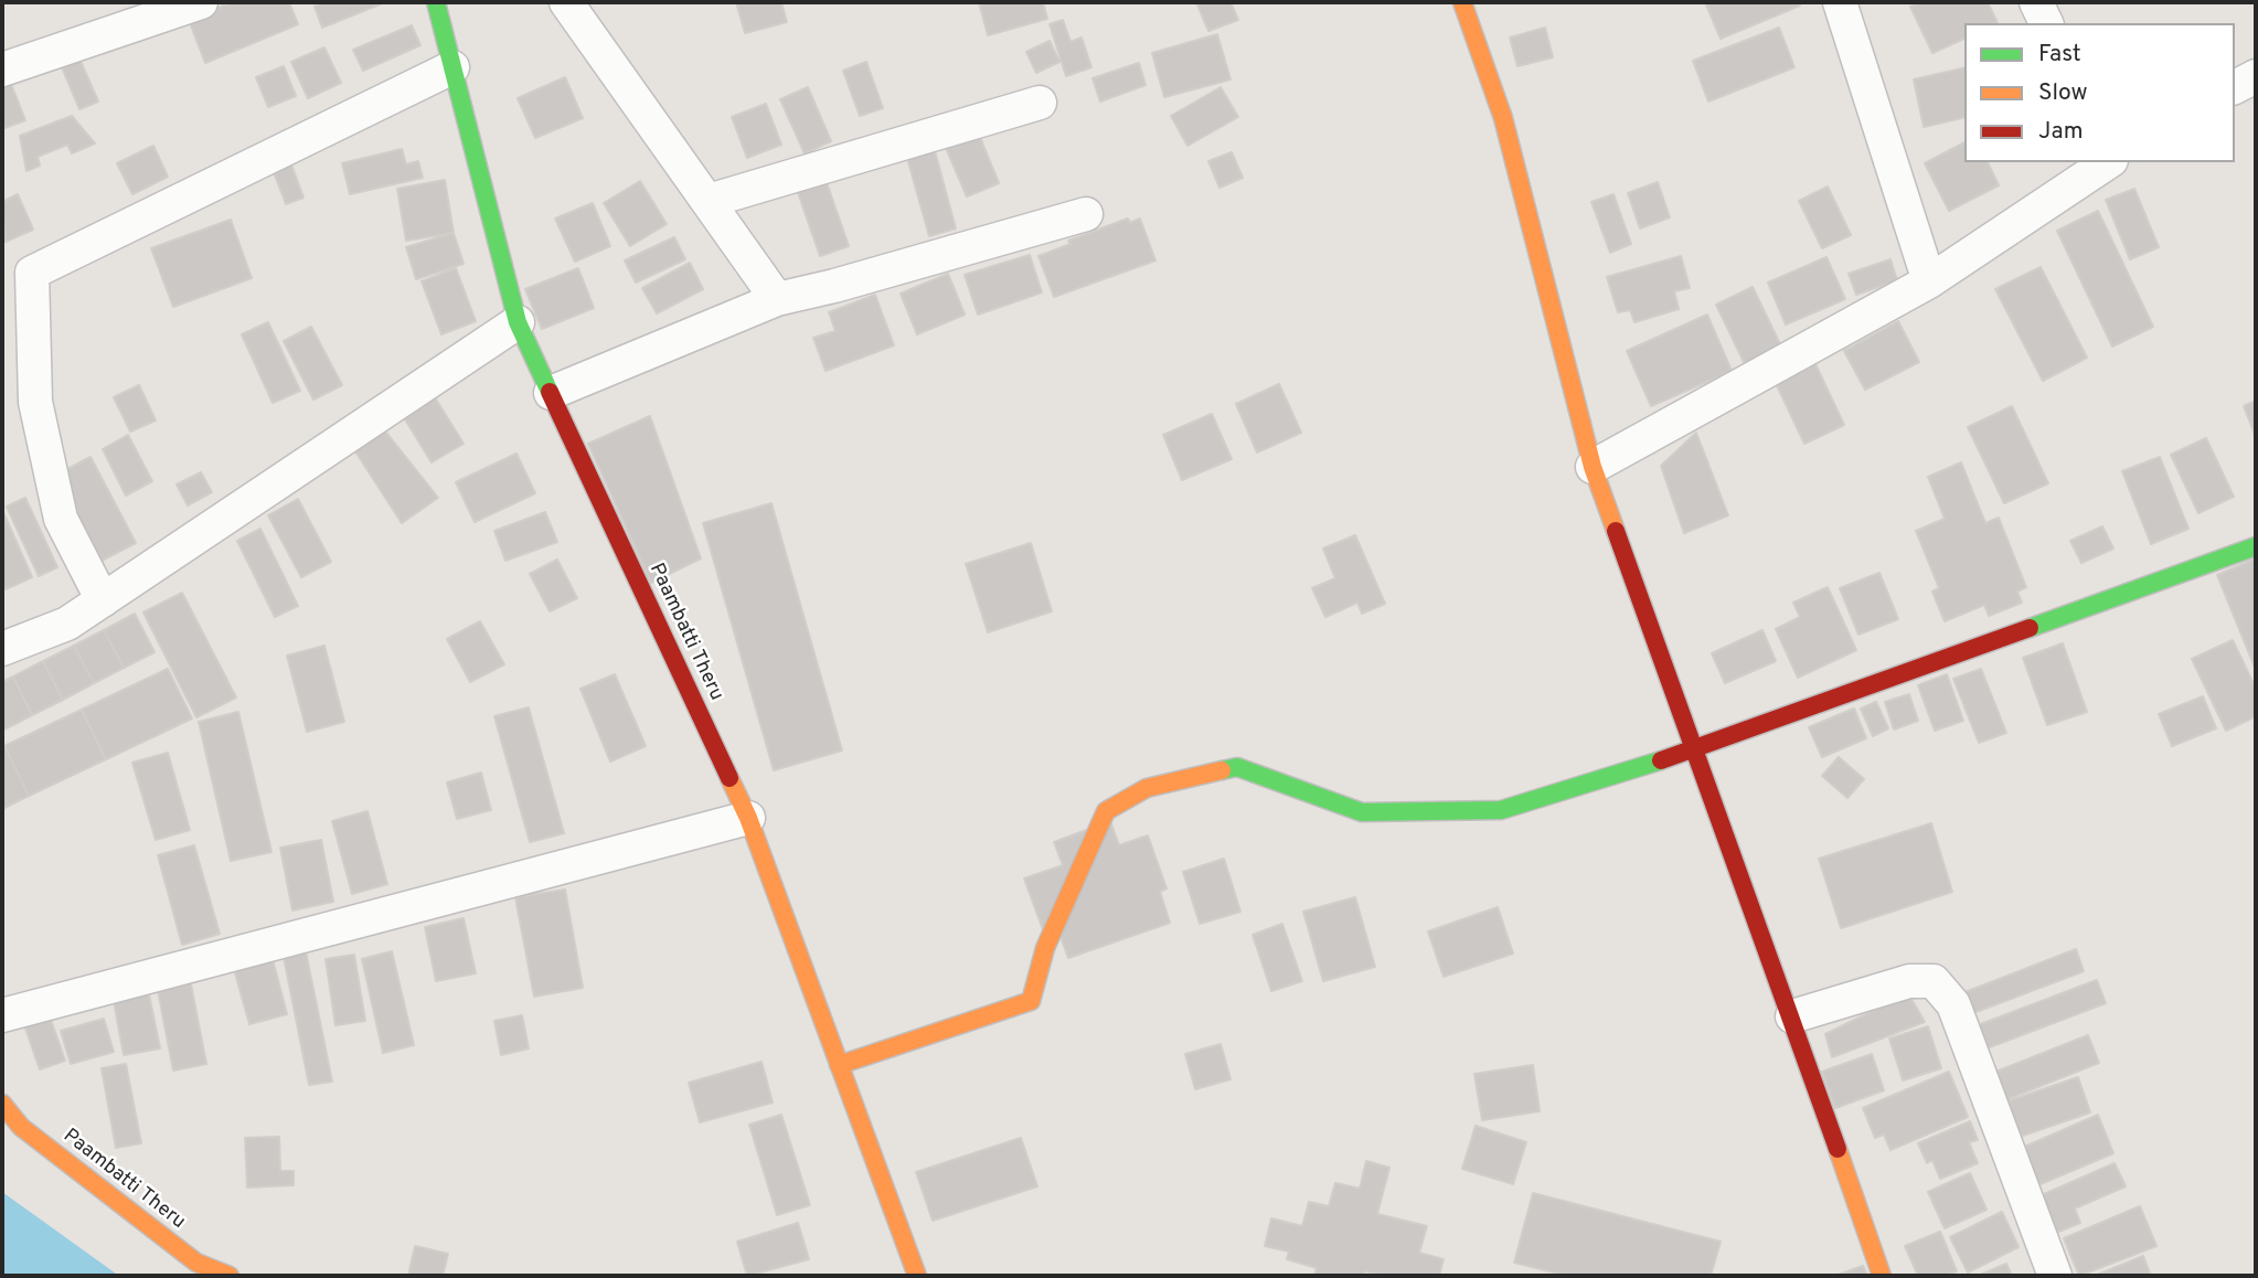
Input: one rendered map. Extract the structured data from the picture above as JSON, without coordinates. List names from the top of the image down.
{
  "streets": {
    "street": ["Paambatti Theru"]
  },
  "legend": ["Fast", "Slow", "Jam"]
}
